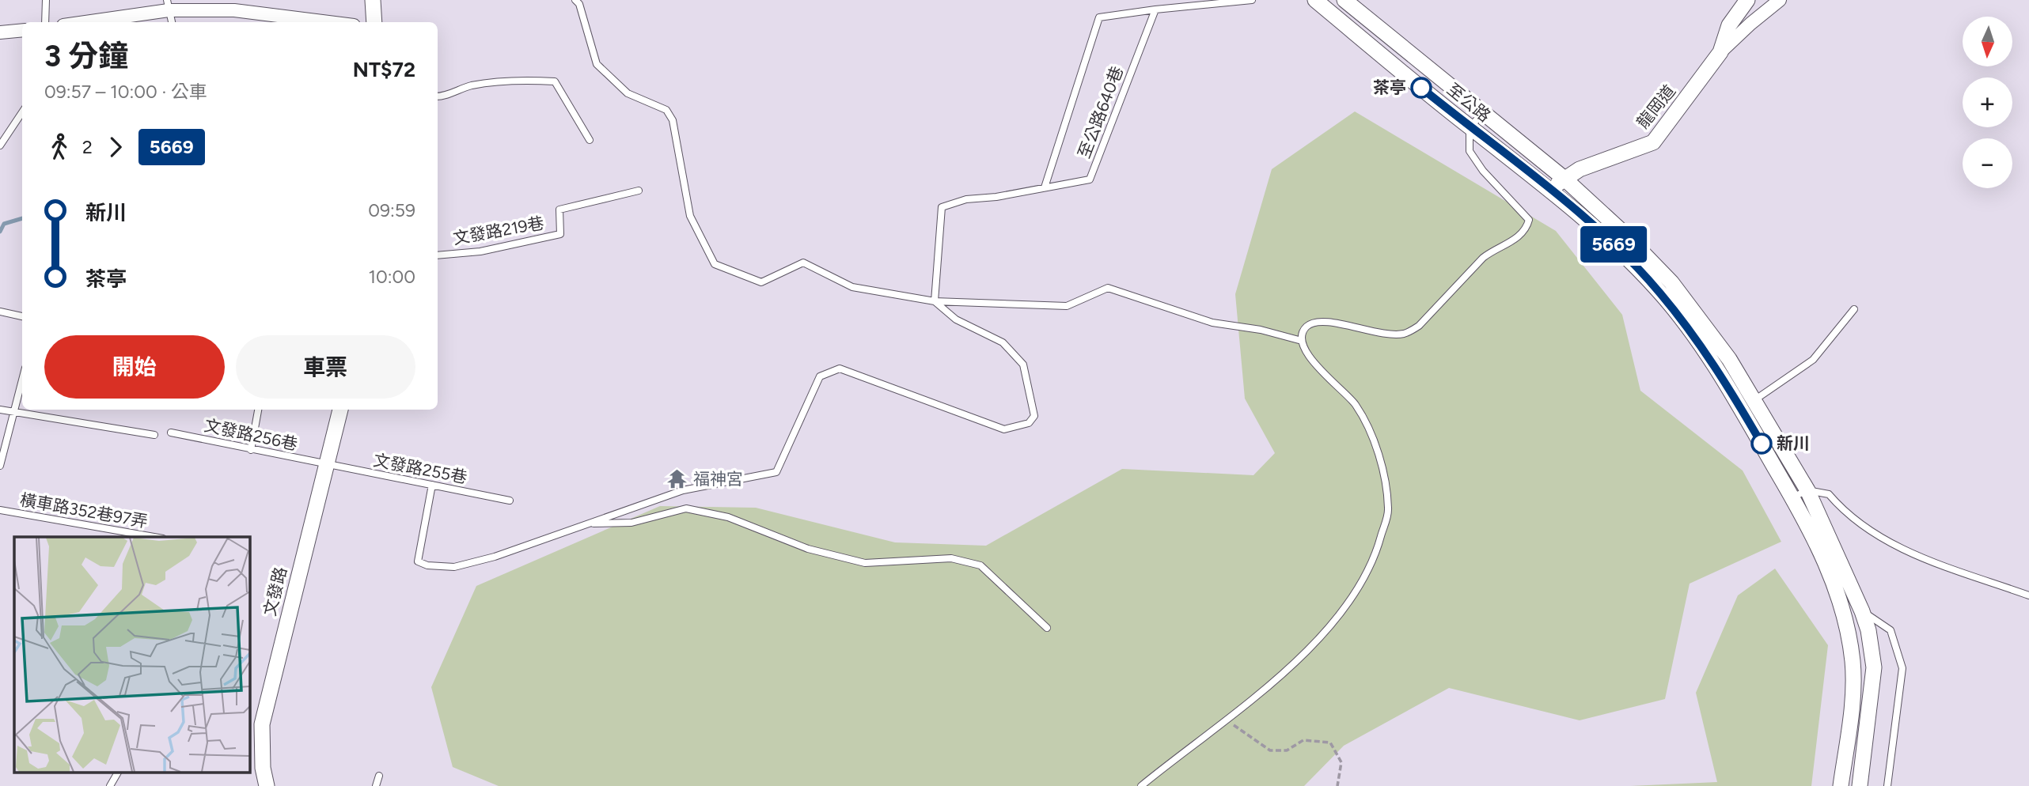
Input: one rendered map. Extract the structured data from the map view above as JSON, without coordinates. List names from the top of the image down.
{
  "streets": {
    "street": ["至公路", "龍岡道", "文發路"],
    "lane": [
      "至公路640巷",
      "文發路219巷",
      "文發路256巷",
      "文發路255巷",
      "橫車路352巷97弄"
    ]
  },
  "crossings": [
    ["至公路", "龍岡道"],
    ["文發路256巷", "文發路255巷"],
    ["文發路256巷", "文發路"],
    ["文發路255巷", "文發路"]
  ],
  "places": {
    "other": ["茶亭", "新川"],
    "temple": ["福神宮"]
  },
  "lines": ["bus line 5669"],
  "north": "bottom",
  "page": {
    "on_map": "5669",
    "map_buttons": ["+", "−"],
    "heading": ["3 分鐘", "09:57 – 10:00 · 公車", "NT$72"],
    "legs": ["2", "5669"],
    "list": [
      {
        "name": "新川",
        "value": "09:59"
      },
      {
        "name": "茶亭",
        "value": "10:00"
      }
    ],
    "buttons": ["開始", "車票"]
  }
}
